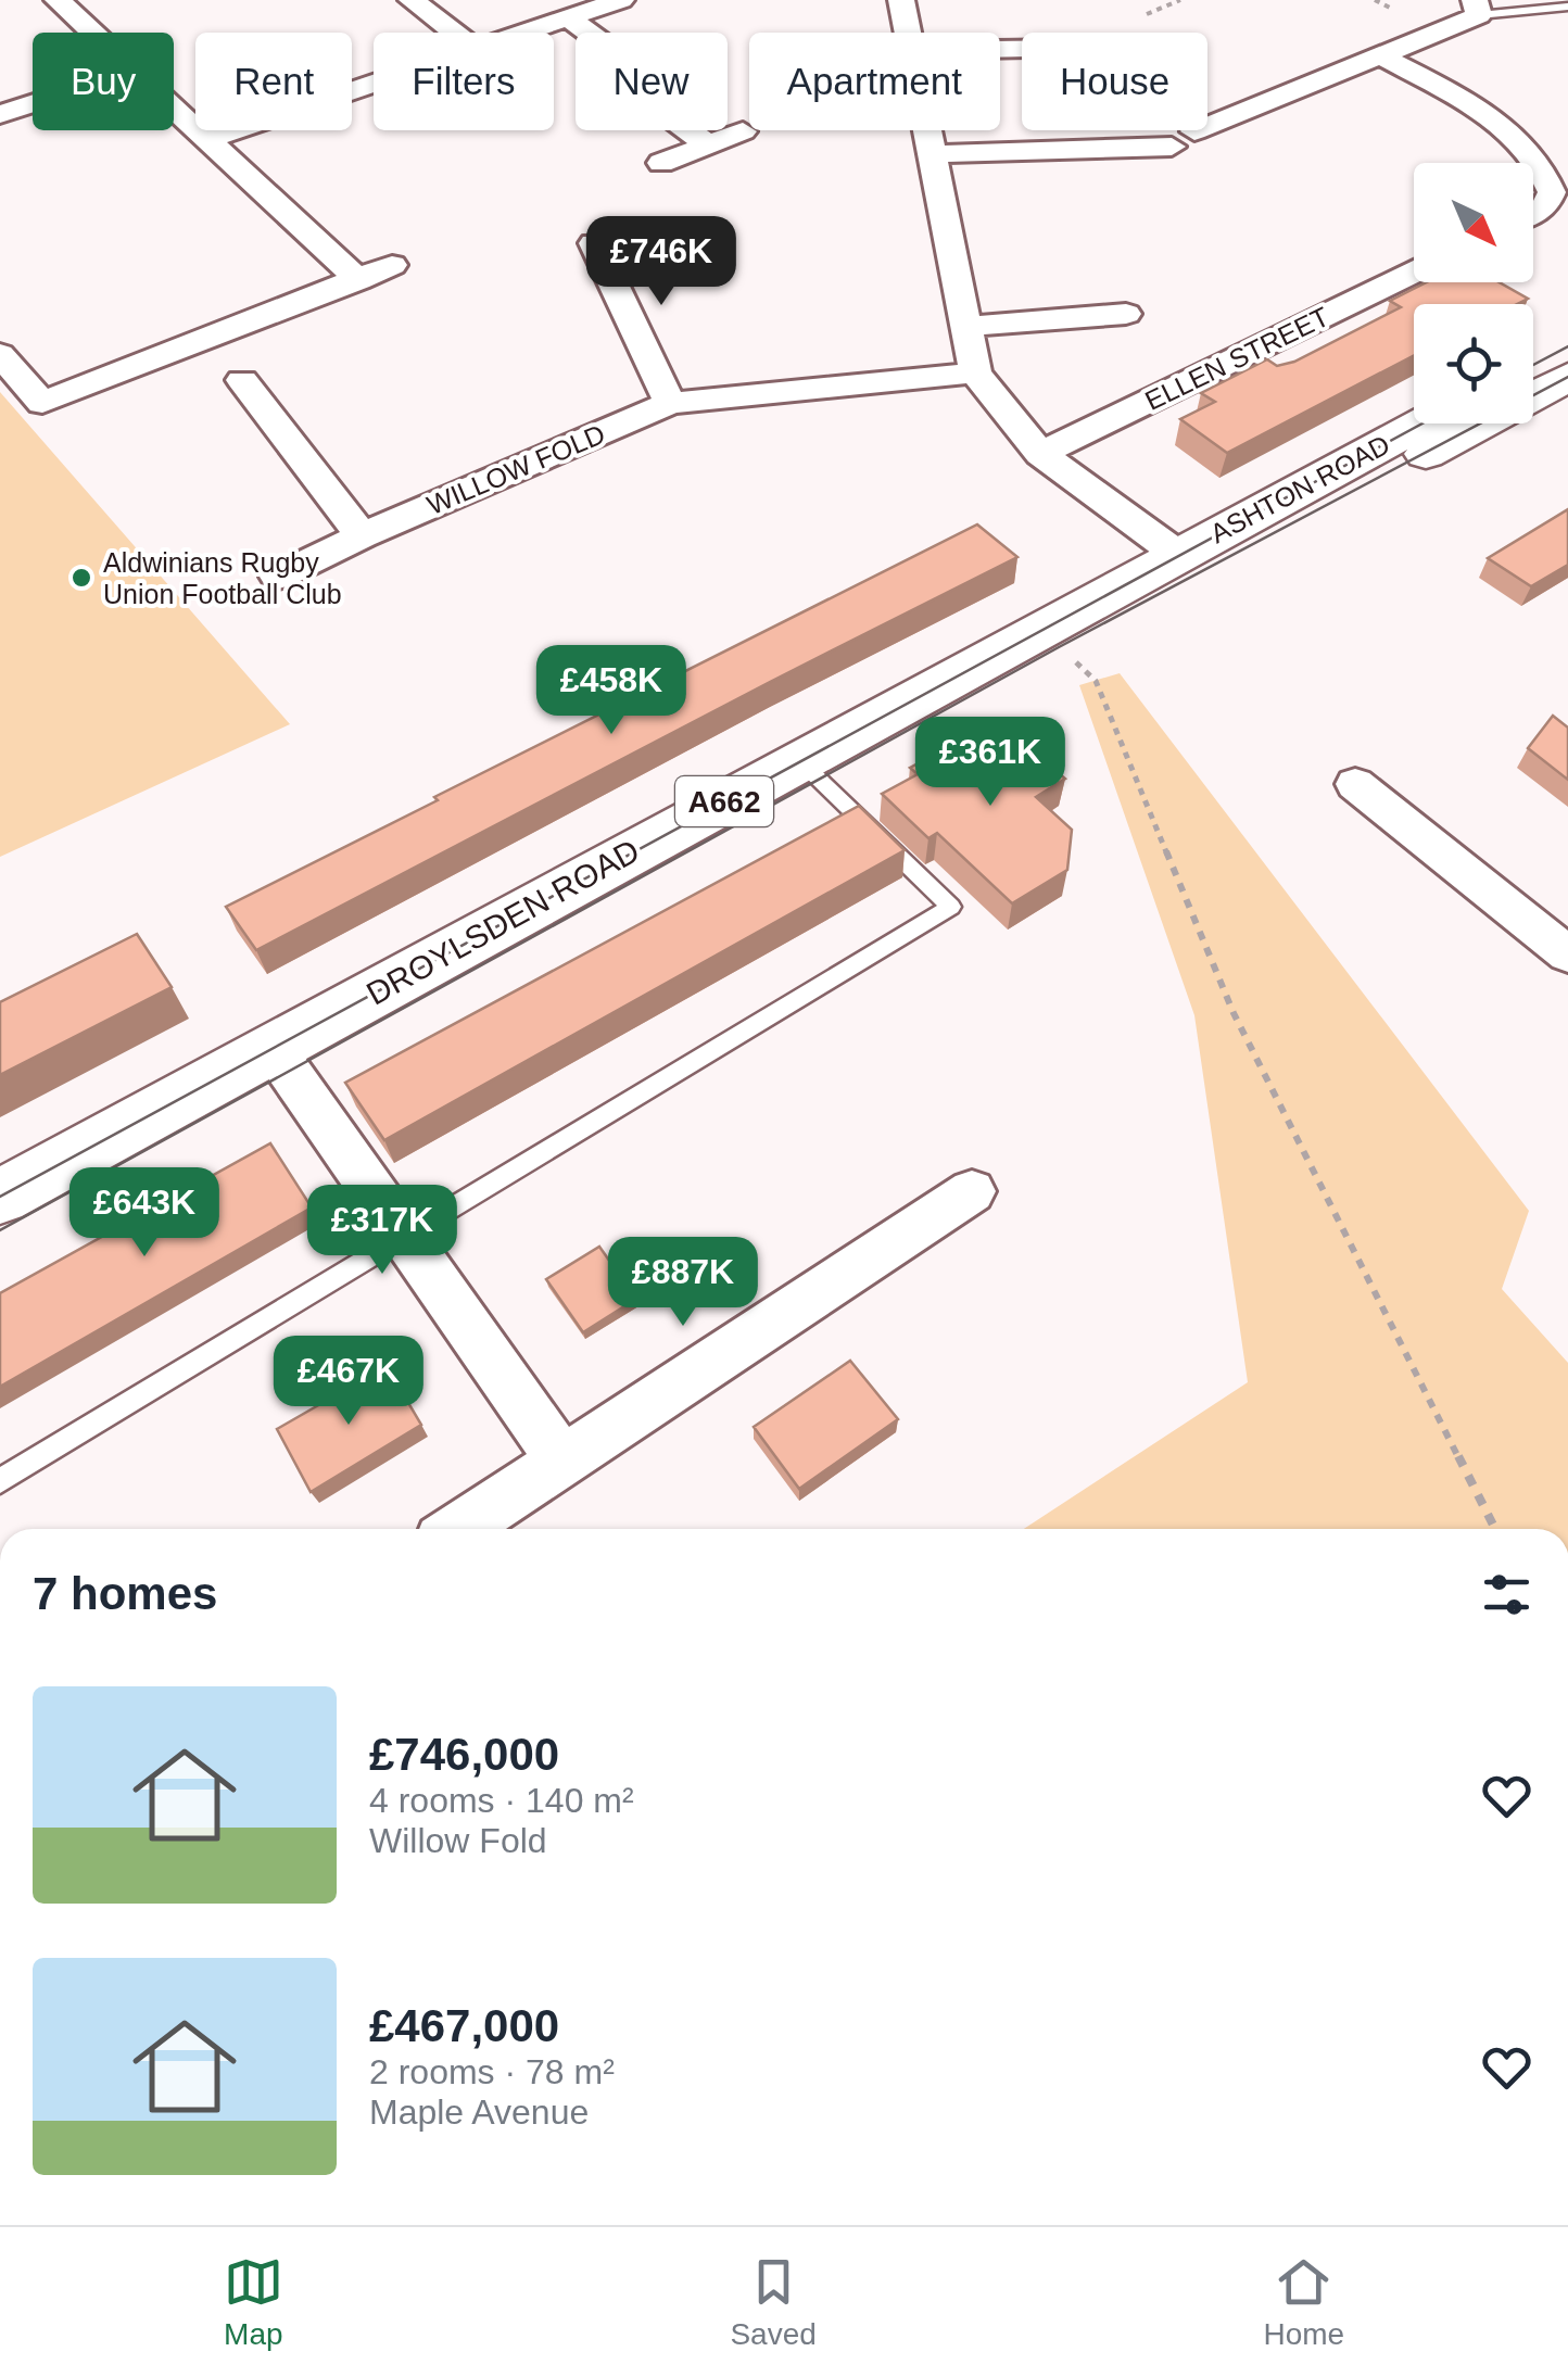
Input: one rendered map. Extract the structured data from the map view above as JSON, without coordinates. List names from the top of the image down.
{
  "streets": {
    "main road": ["ASHTON ROAD", "A662", "DROYLSDEN ROAD"],
    "street": ["ELLEN STREET", "WILLOW FOLD"]
  },
  "crossings": [
    ["ASHTON ROAD", "DROYLSDEN ROAD"]
  ],
  "places": ["Aldwinians Rugby Union Football Club"],
  "north": "bottom right",
  "page": {
    "chip": [
      "Buy",
      "Rent",
      "Filters",
      "New",
      "Apartment",
      "House"
    ],
    "price": [
      "£746K",
      "£458K",
      "£361K",
      "£643K",
      "£317K",
      "£887K",
      "£467K"
    ],
    "heading": "7 homes",
    "list": [
      {
        "name": "£746,000",
        "note": "4 rooms · 140 m² · Willow Fold"
      },
      {
        "name": "£467,000",
        "note": "2 rooms · 78 m² · Maple Avenue"
      }
    ],
    "tabs": ["Map", "Saved", "Home"]
  }
}
